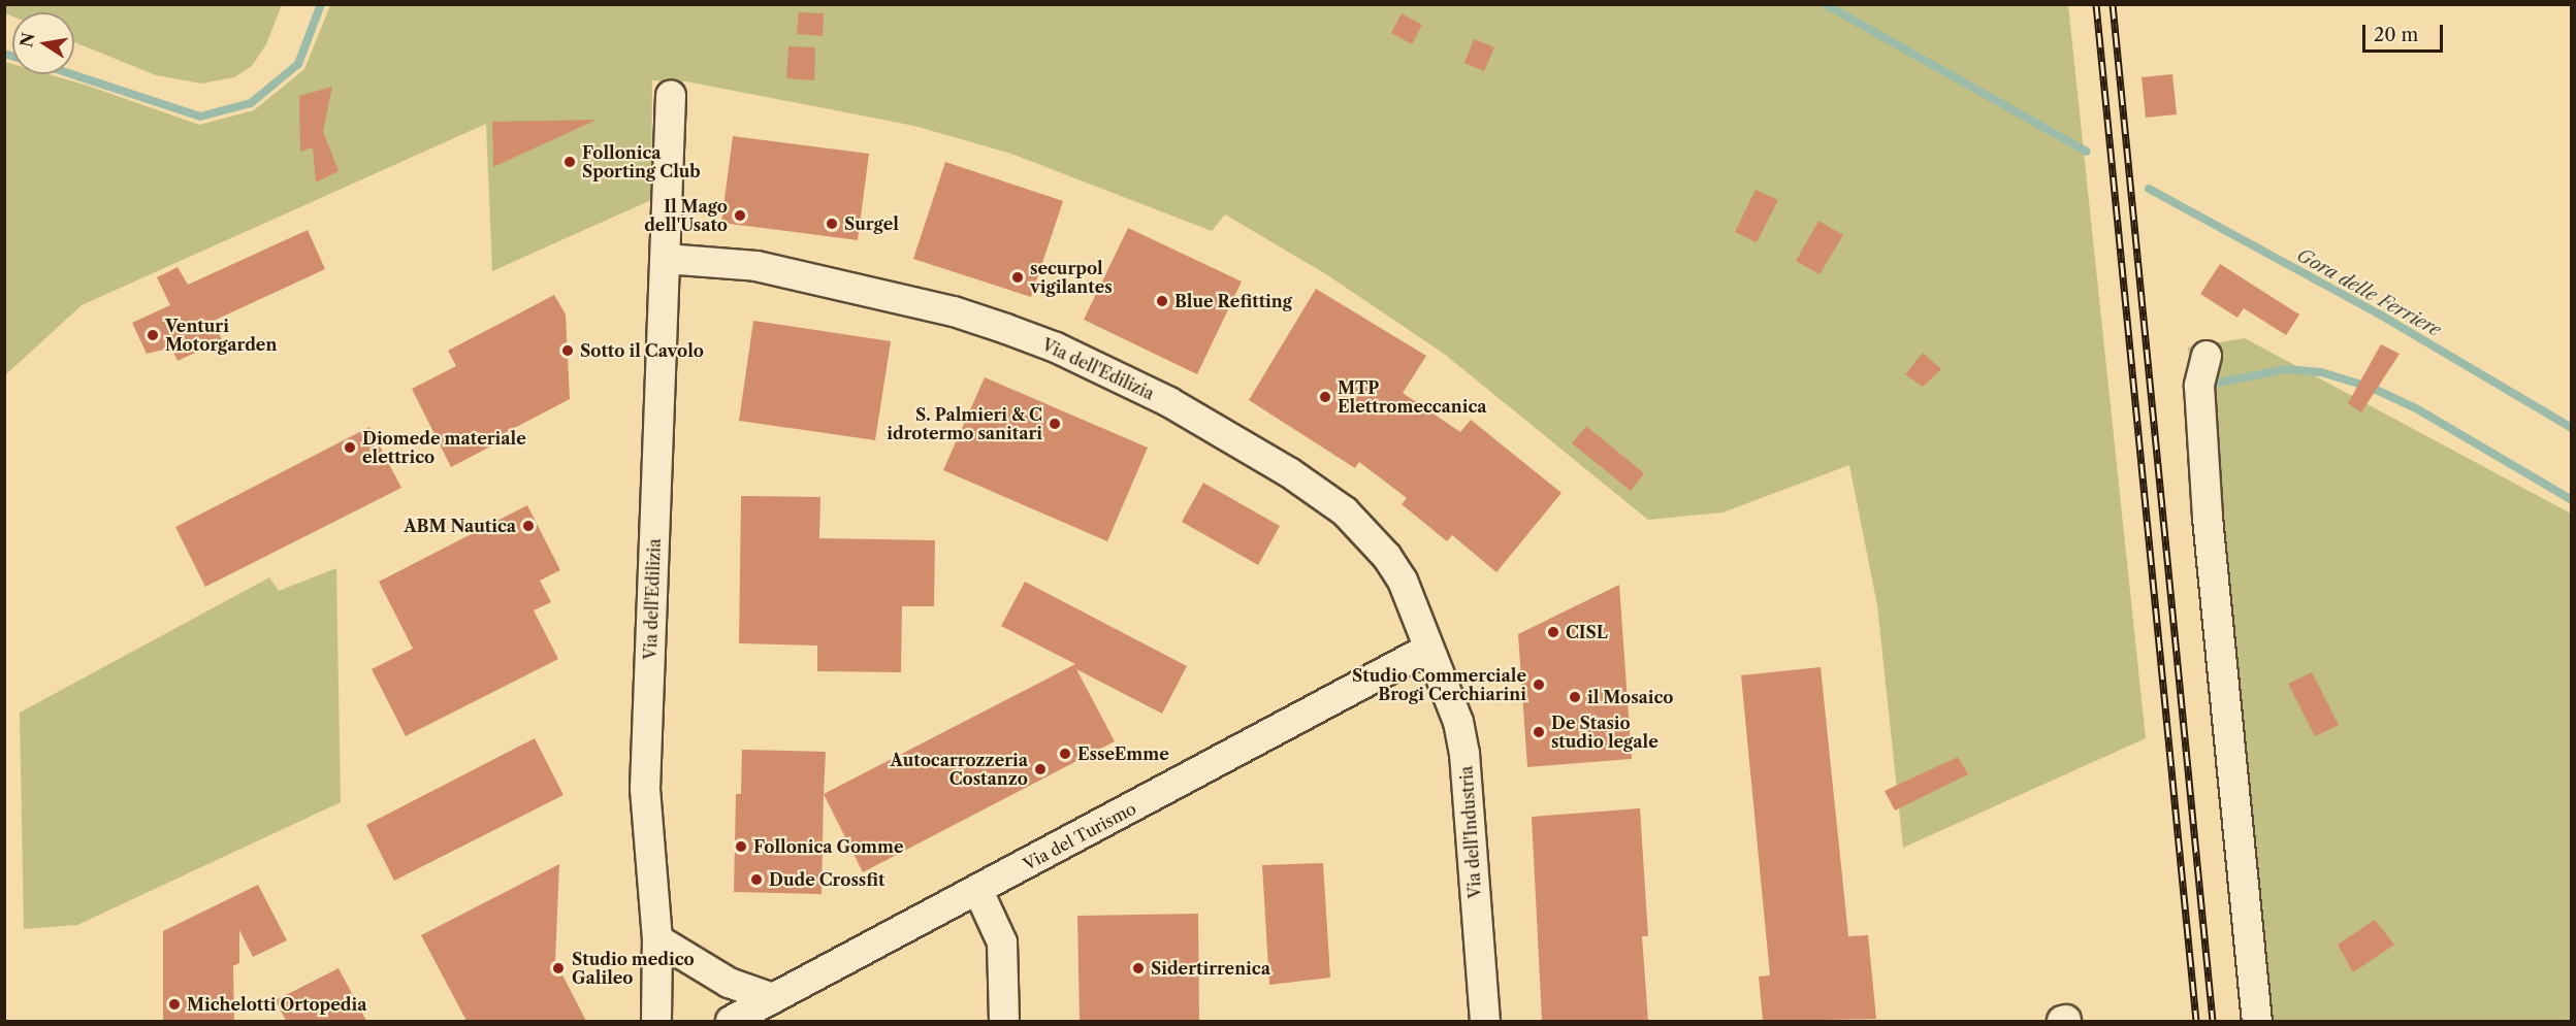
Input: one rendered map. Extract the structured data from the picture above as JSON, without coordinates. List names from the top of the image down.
{
  "streets": {
    "street": ["Via dell'Edilizia", "Via dell'Industria", "Via del Turismo"]
  },
  "crossings": [
    ["Via dell'Edilizia", "Via dell'Industria"],
    ["Via dell'Edilizia", "Via del Turismo"],
    ["Via dell'Industria", "Via del Turismo"]
  ],
  "water": ["Gora delle Ferriere"],
  "places": [
    "Follonica Sporting Club",
    "Il Mago dell'Usato",
    "Surgel",
    "securpol vigilantes",
    "Blue Refitting",
    "Venturi Motorgarden",
    "Sotto il Cavolo",
    "MTP Elettromeccanica",
    "S. Palmieri & C idrotermo sanitari",
    "Diomede materiale elettrico",
    "ABM Nautica",
    "CISL",
    "Studio Commerciale Brogi Cerchiarini",
    "il Mosaico",
    "De Stasio studio legale",
    "EsseEmme",
    "Autocarrozzeria Costanzo",
    "Follonica Gomme",
    "Dude Crossfit",
    "Studio medico Galileo",
    "Sidertirrenica",
    "Michelotti Ortopedia"
  ],
  "scale_bar": "20 m",
  "north": "left"
}
